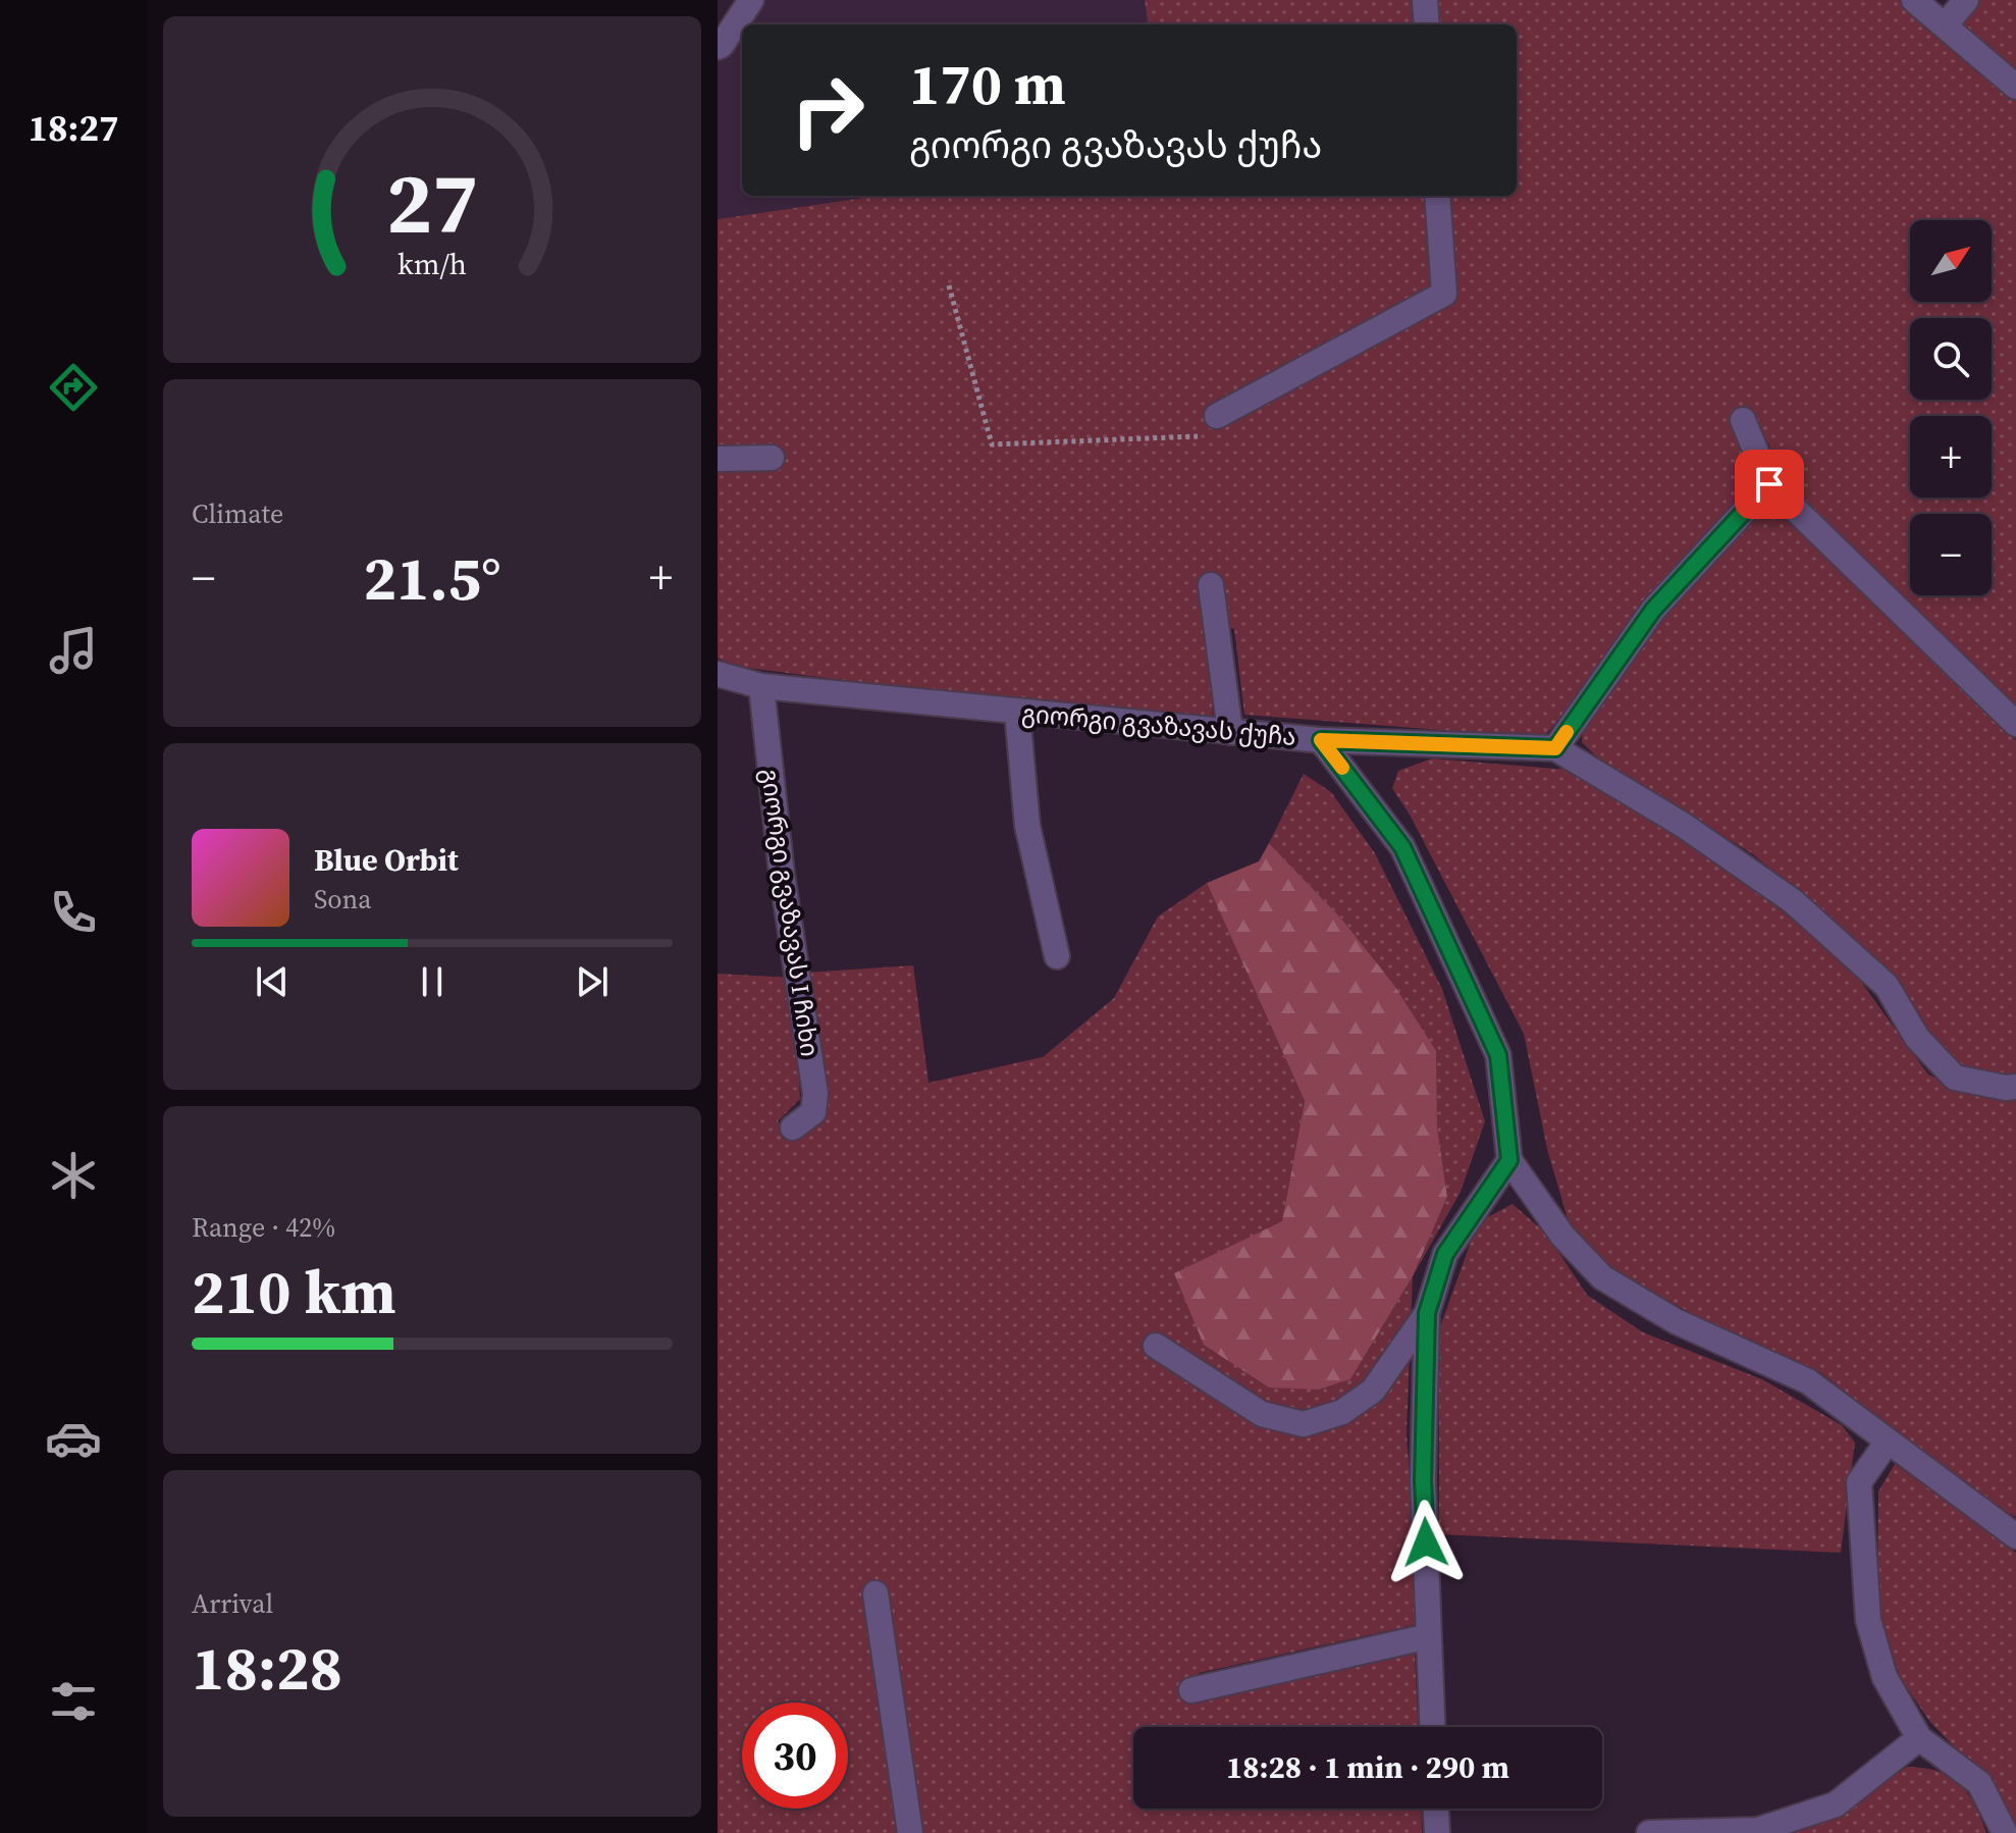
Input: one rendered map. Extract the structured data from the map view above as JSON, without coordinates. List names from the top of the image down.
{
  "streets": {
    "street": ["გიორგი გვაზავას ქუჩა", "გიორგი გვაზავას I ჩიხი"]
  },
  "crossings": [
    ["გიორგი გვაზავას ქუჩა", "გიორგი გვაზავას I ჩიხი"]
  ],
  "north": "top right",
  "page": {
    "tabs": "18:27",
    "turn": ["170 m", "გიორგი გვაზავას ქუჩა"],
    "map_buttons": ["+", "−"],
    "tile": [
      "Climate",
      ["Range · 42%", "210 km"],
      ["Arrival", "18:28"]
    ],
    "heat": ["−", "21.5°", "+"],
    "song": ["Blue Orbit", "Sona"],
    "limit": "30",
    "trip": "18:28 · 1 min · 290 m",
    "gauge": ["27", "km/h"]
  }
}
